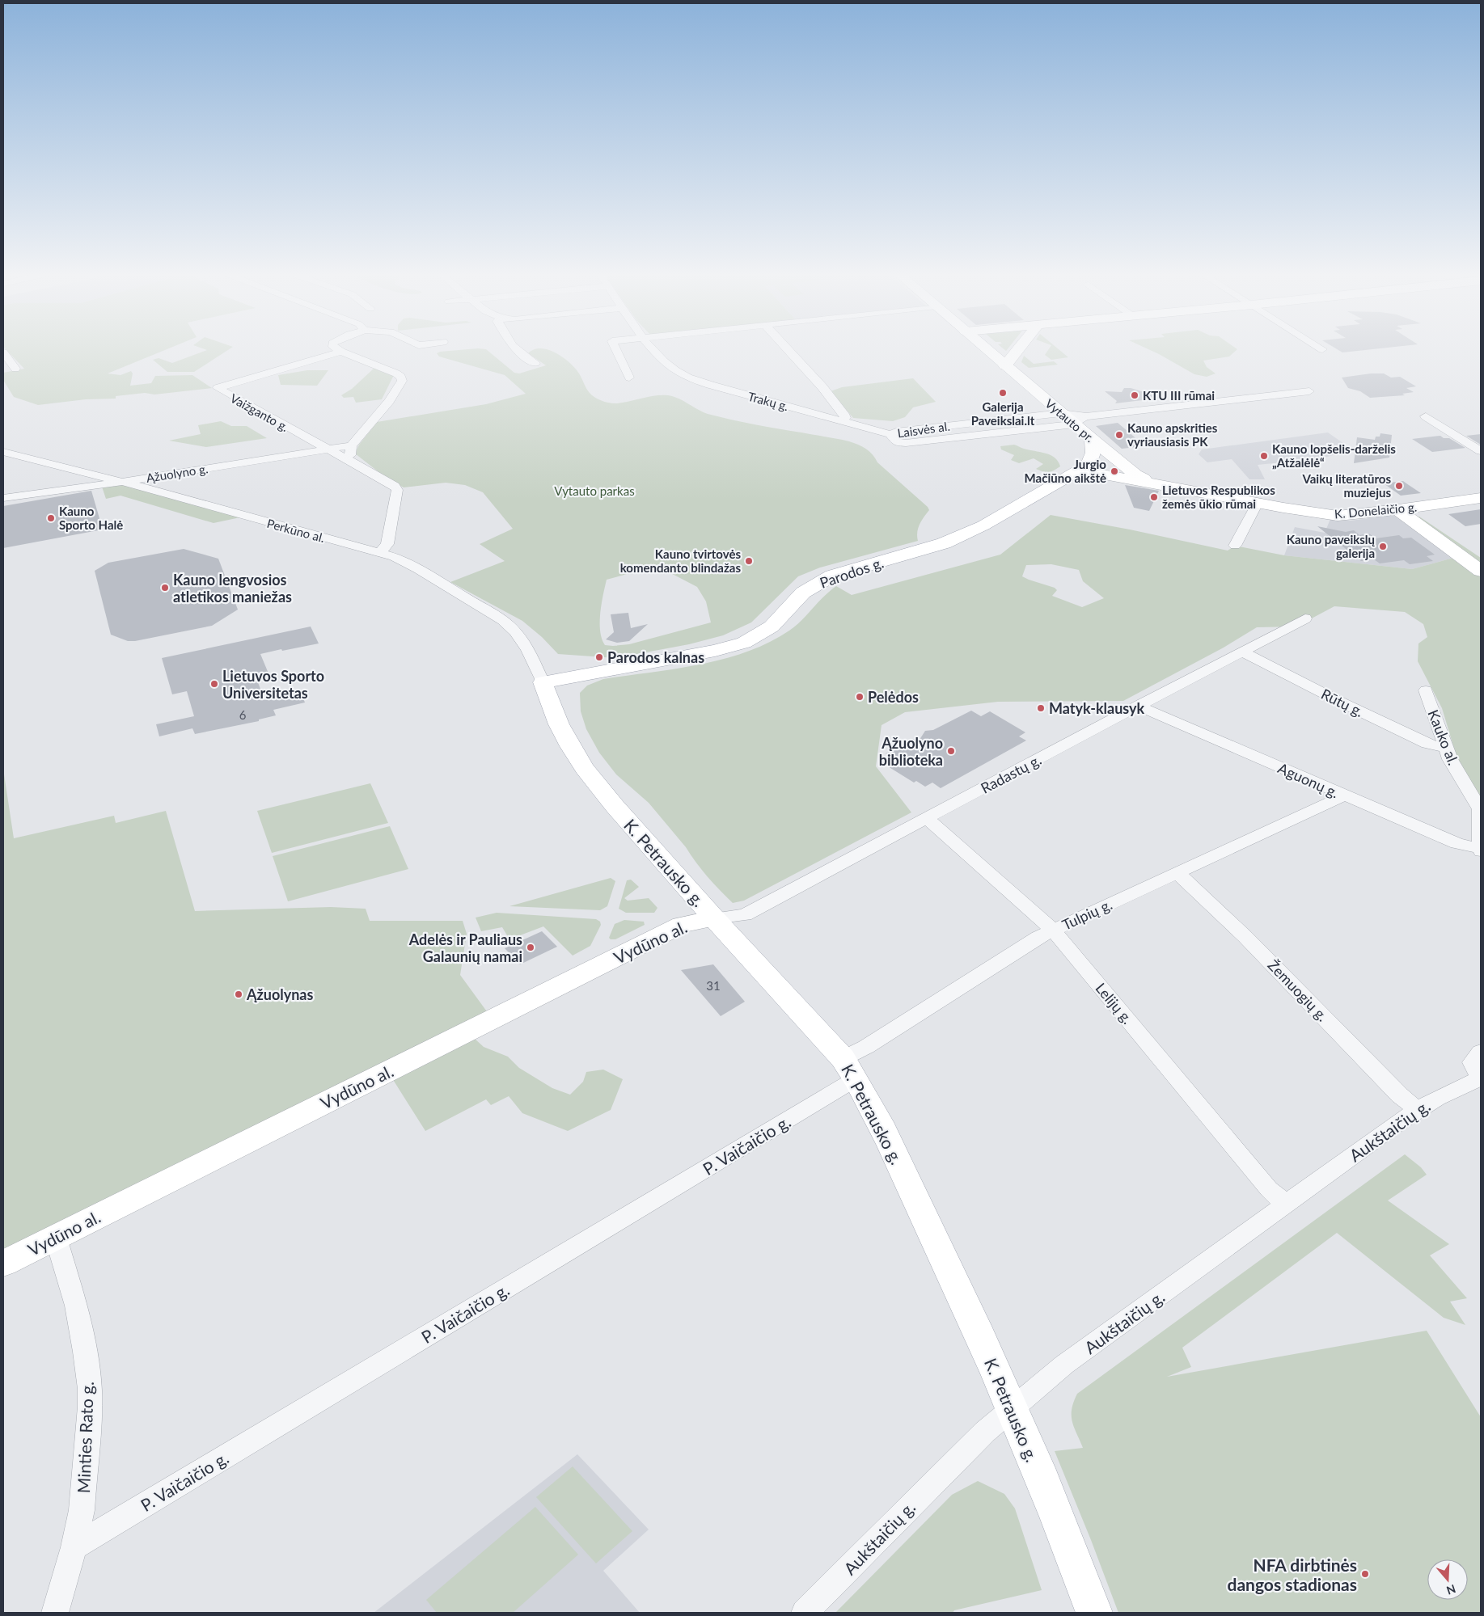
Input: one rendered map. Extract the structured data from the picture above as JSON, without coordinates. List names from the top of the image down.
{
  "streets": {
    "main road": [
      "Vytauto pr.",
      "K. Donelaičio g.",
      "Parodos g.",
      "K. Petrausko g.",
      "Vydūno al."
    ],
    "street": [
      "Trakų g.",
      "Vaižganto g.",
      "Laisvės al.",
      "Ąžuolyno g.",
      "Perkūno al.",
      "Rūtų g.",
      "Kauko al.",
      "Radastų g.",
      "Aguonų g.",
      "Tulpių g.",
      "Žemuogių g.",
      "Lelijų g.",
      "Aukštaičių g.",
      "P. Vaičaičio g.",
      "Minties Rato g."
    ]
  },
  "crossings": [
    ["Trakų g.", "Laisvės al."],
    ["Vaižganto g.", "Ąžuolyno g."],
    ["Vaižganto g.", "Perkūno al."],
    ["Vytauto pr.", "Laisvės al."],
    ["Vytauto pr.", "K. Donelaičio g."],
    ["Vytauto pr.", "Parodos g."],
    ["Ąžuolyno g.", "Perkūno al."],
    ["K. Donelaičio g.", "Parodos g."],
    ["Perkūno al.", "Parodos g."],
    ["Perkūno al.", "K. Petrausko g."],
    ["Parodos g.", "K. Petrausko g."],
    ["Rūtų g.", "Kauko al."],
    ["Rūtų g.", "Radastų g."],
    ["Kauko al.", "Aguonų g."],
    ["Radastų g.", "Aguonų g."],
    ["Radastų g.", "K. Petrausko g."],
    ["Radastų g.", "Vydūno al."],
    ["Radastų g.", "Lelijų g."],
    ["Aguonų g.", "Tulpių g."],
    ["K. Petrausko g.", "Tulpių g."],
    ["K. Petrausko g.", "Vydūno al."],
    ["K. Petrausko g.", "Aukštaičių g."],
    ["K. Petrausko g.", "P. Vaičaičio g."],
    ["Tulpių g.", "Žemuogių g."],
    ["Tulpių g.", "Lelijų g."],
    ["Tulpių g.", "P. Vaičaičio g."],
    ["Vydūno al.", "Minties Rato g."],
    ["Žemuogių g.", "Aukštaičių g."],
    ["Lelijų g.", "Aukštaičių g."],
    ["P. Vaičaičio g.", "Minties Rato g."]
  ],
  "parks": ["Vytauto parkas"],
  "places": [
    "Galerija Paveikslai.lt",
    "KTU III rūmai",
    "Kauno apskrities vyriausiasis PK",
    "Kauno lopšelis-darželis „Atžalėlė“",
    "Jurgio Mačiūno aikštė",
    "Vaikų literatūros muziejus",
    "Lietuvos Respublikos žemės ūkio rūmai",
    "Kauno Sporto Halė",
    "Kauno paveikslų galerija",
    "Kauno tvirtovės komendanto blindažas",
    "Kauno lengvosios atletikos maniežas",
    "Parodos kalnas",
    "Lietuvos Sporto Universitetas",
    "Pelėdos",
    "Matyk-klausyk",
    "Ąžuolyno biblioteka",
    "Adelės ir Pauliaus Galaunių namai",
    "Ąžuolynas",
    "NFA dirbtinės dangos stadionas"
  ],
  "house_numbers": ["6", "31"],
  "north": "bottom"
}
